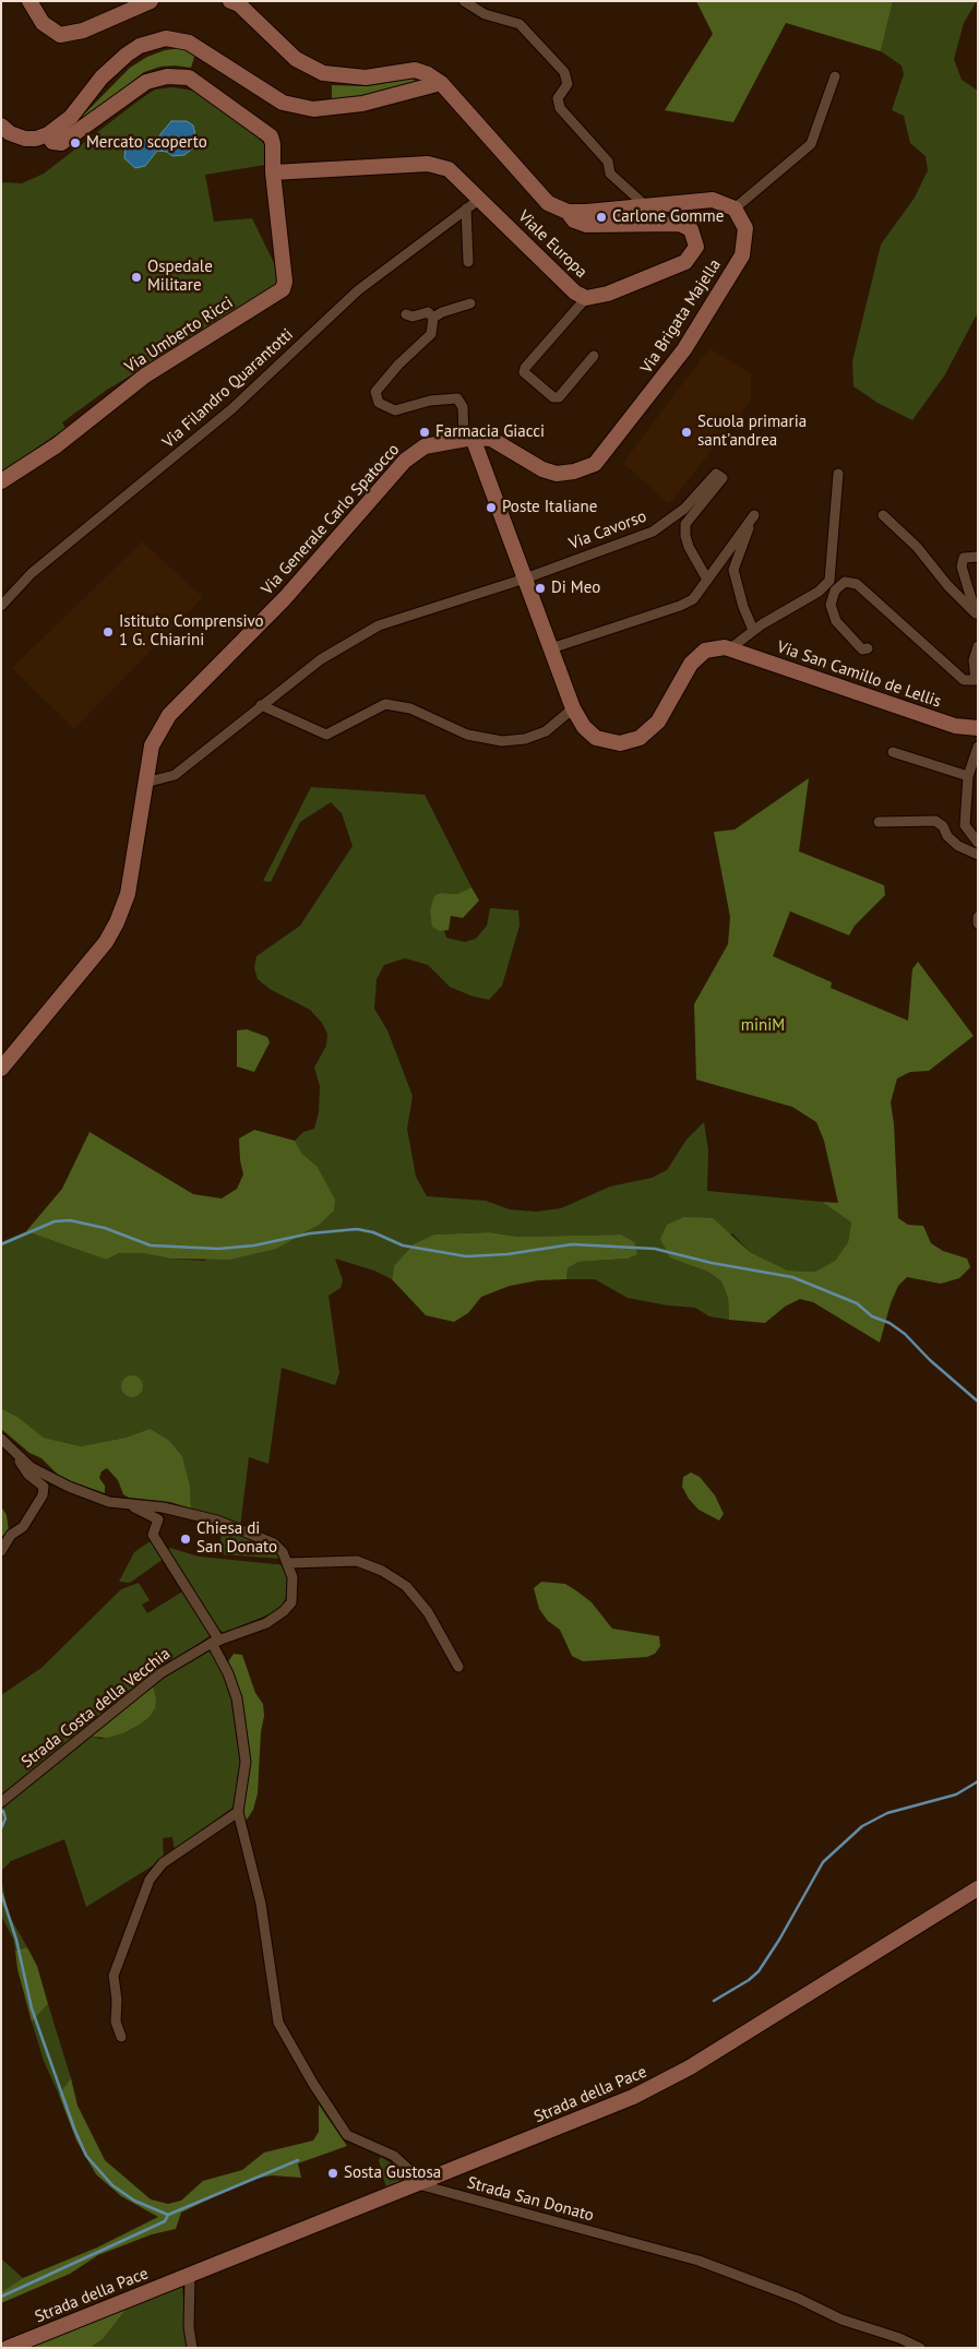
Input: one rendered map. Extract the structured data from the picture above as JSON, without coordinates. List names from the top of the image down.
{
  "streets": {
    "street": [
      "Viale Europa",
      "Via Brigata Majella",
      "Via Umberto Ricci",
      "Via Filandro Quarantotti",
      "Via Generale Carlo Spatocco",
      "Via Cavorso",
      "Via San Camillo de Lellis",
      "Strada Costa della Vecchia",
      "Strada della Pace",
      "Strada San Donato"
    ]
  },
  "crossings": [
    ["Viale Europa", "Via Umberto Ricci"],
    ["Viale Europa", "Via Filandro Quarantotti"],
    ["Via Brigata Majella", "Via Generale Carlo Spatocco"],
    ["Via Brigata Majella", "Via San Camillo de Lellis"],
    ["Via Generale Carlo Spatocco", "Via Cavorso"],
    ["Via Generale Carlo Spatocco", "Via San Camillo de Lellis"],
    ["Via Cavorso", "Via San Camillo de Lellis"],
    ["Strada della Pace", "Strada San Donato"]
  ],
  "parks": ["miniM"],
  "places": [
    "Mercato scoperto",
    "Carlone Gomme",
    "Ospedale Militare",
    "Farmacia Giacci",
    "Scuola primaria sant'andrea",
    "Poste Italiane",
    "Di Meo",
    "Istituto Comprensivo 1 G. Chiarini",
    "Chiesa di San Donato",
    "Sosta Gustosa"
  ]
}
